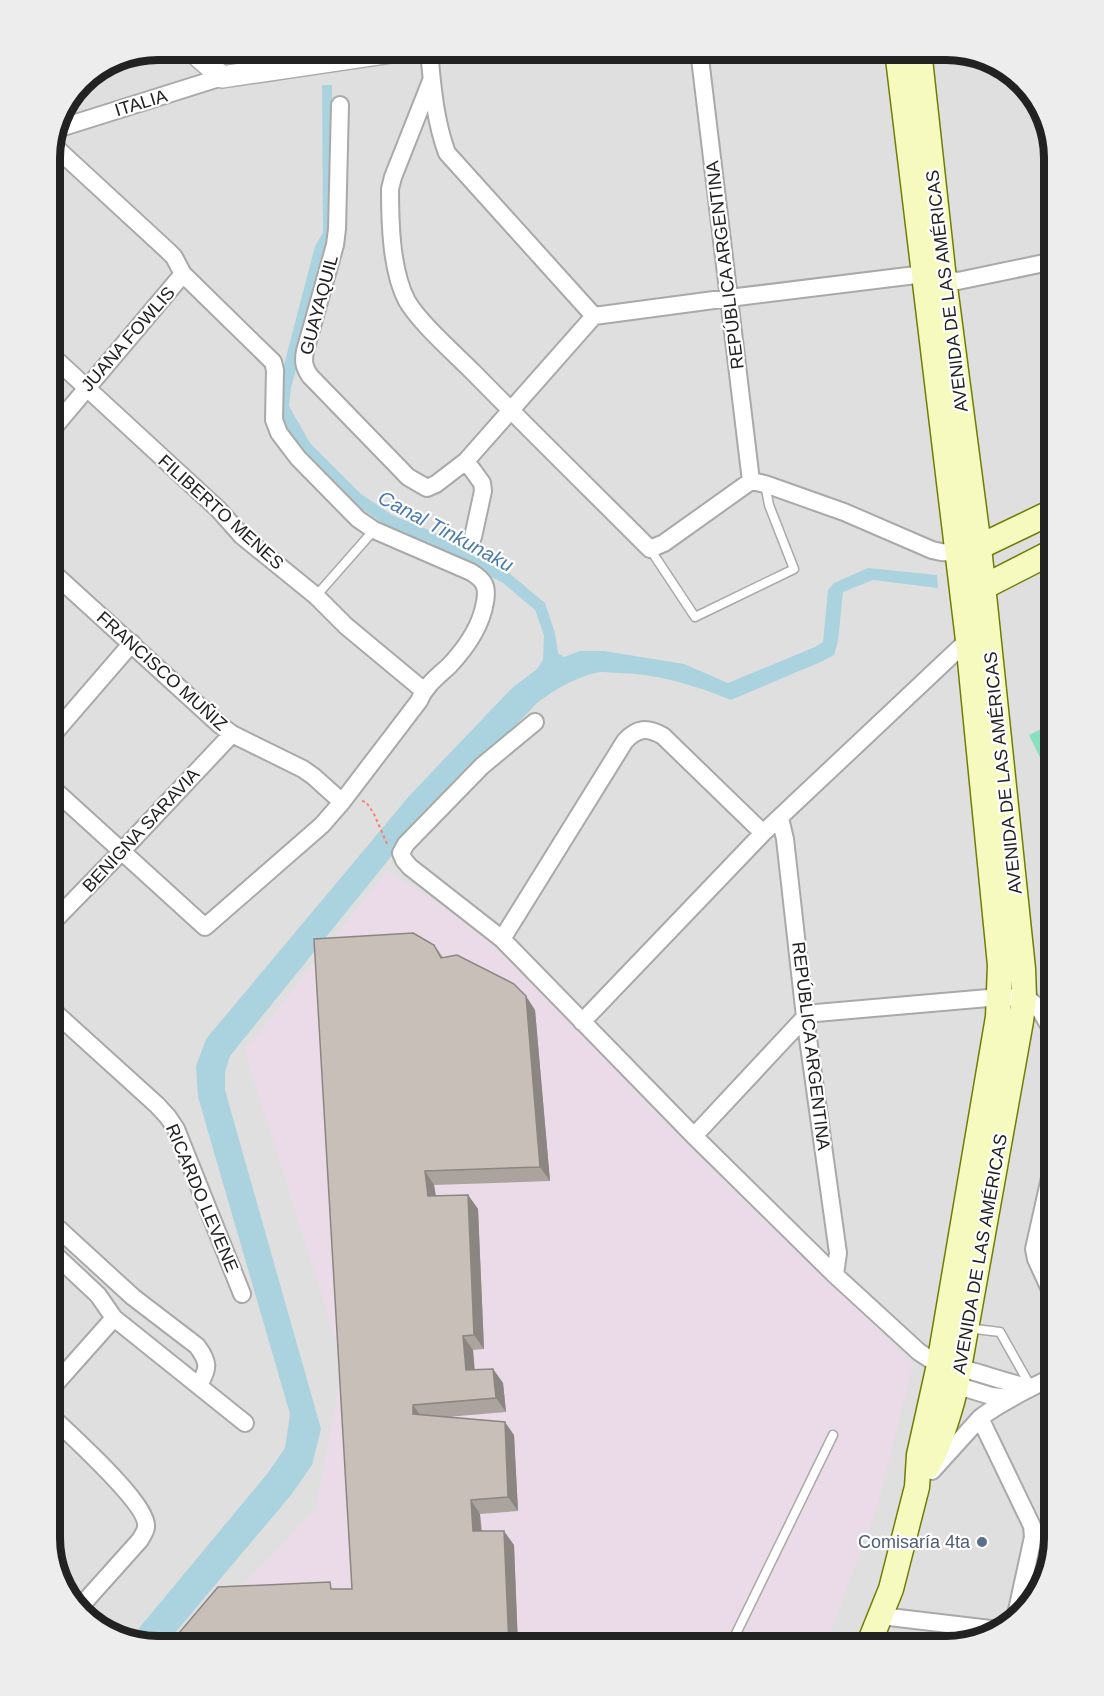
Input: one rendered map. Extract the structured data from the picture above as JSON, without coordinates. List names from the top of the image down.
{
  "streets": {
    "main road": ["AVENIDA DE LAS AMÉRICAS"],
    "street": [
      "ITALIA",
      "REPÚBLICA ARGENTINA",
      "GUAYAQUIL",
      "JUANA FOWLIS",
      "FILIBERTO MENES",
      "FRANCISCO MUÑIZ",
      "BENIGNA SARAVIA",
      "RICARDO LEVENE"
    ]
  },
  "crossings": [
    ["GUAYAQUIL", "JUANA FOWLIS"],
    ["JUANA FOWLIS", "FILIBERTO MENES"],
    ["FRANCISCO MUÑIZ", "BENIGNA SARAVIA"]
  ],
  "water": ["Canal Tinkunaku"],
  "places": ["Comisaría 4ta"]
}
